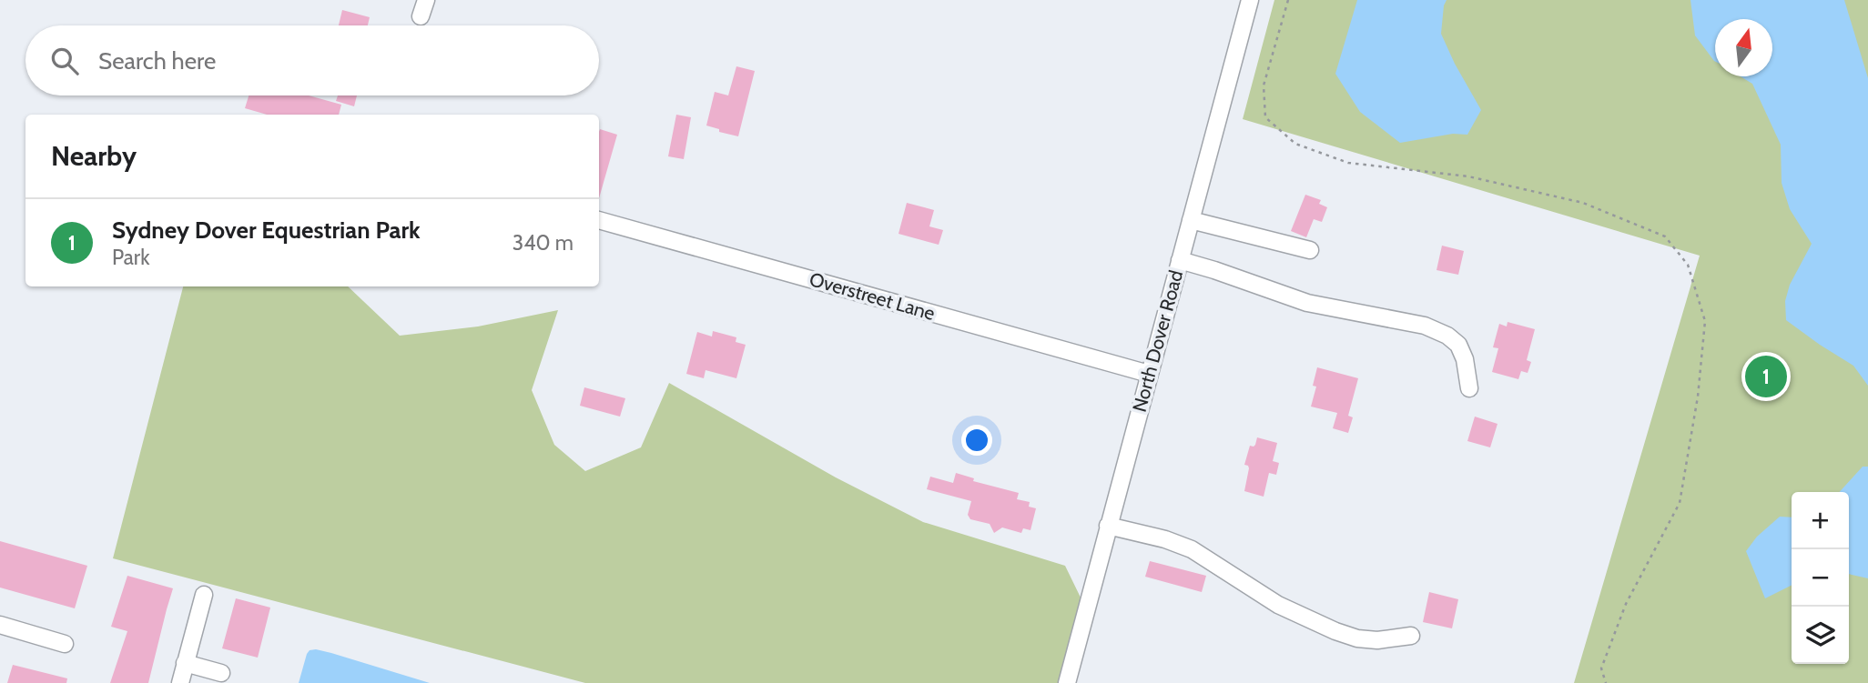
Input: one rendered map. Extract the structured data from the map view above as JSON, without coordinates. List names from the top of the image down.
{
  "streets": {
    "street": ["Overstreet Lane", "North Dover Road"]
  },
  "crossings": [
    ["Overstreet Lane", "North Dover Road"]
  ],
  "north": "top",
  "page": {
    "search": "Search here",
    "heading": "Nearby",
    "list": [
      {
        "mark": "1",
        "name": "Sydney Dover Equestrian Park",
        "note": "Park",
        "value": "340 m"
      }
    ],
    "pins": "1",
    "map_buttons": ["+", "−"]
  }
}
